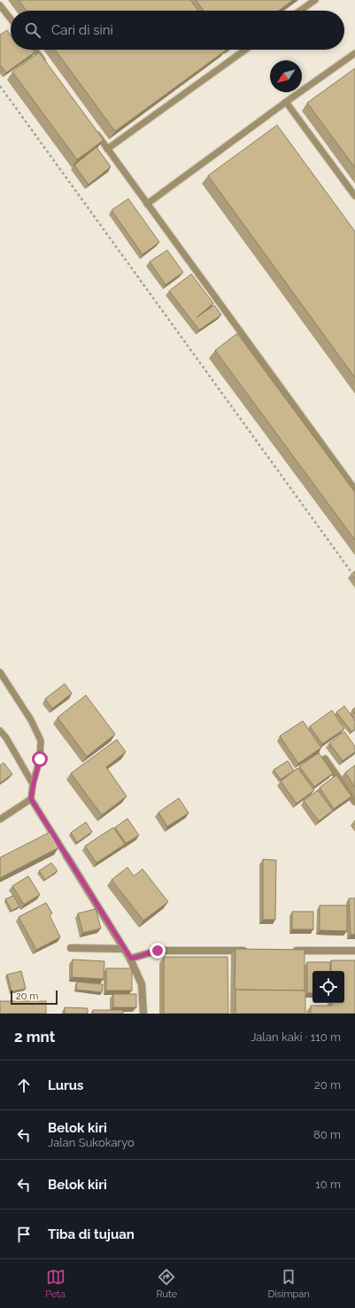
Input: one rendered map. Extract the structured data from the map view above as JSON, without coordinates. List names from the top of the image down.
{
  "scale_bar": "20 m",
  "north": "bottom left",
  "page": {
    "search": "Cari di sini",
    "scale": "20 m",
    "heading": ["2 mnt", "Jalan kaki · 110 m"],
    "list": [
      ["Lurus", "20 m"],
      ["Belok kiri", "Jalan Sukokaryo", "80 m"],
      ["Belok kiri", "10 m"],
      "Tiba di tujuan"
    ],
    "nav": ["Peta", "Rute", "Disimpan"]
  }
}
